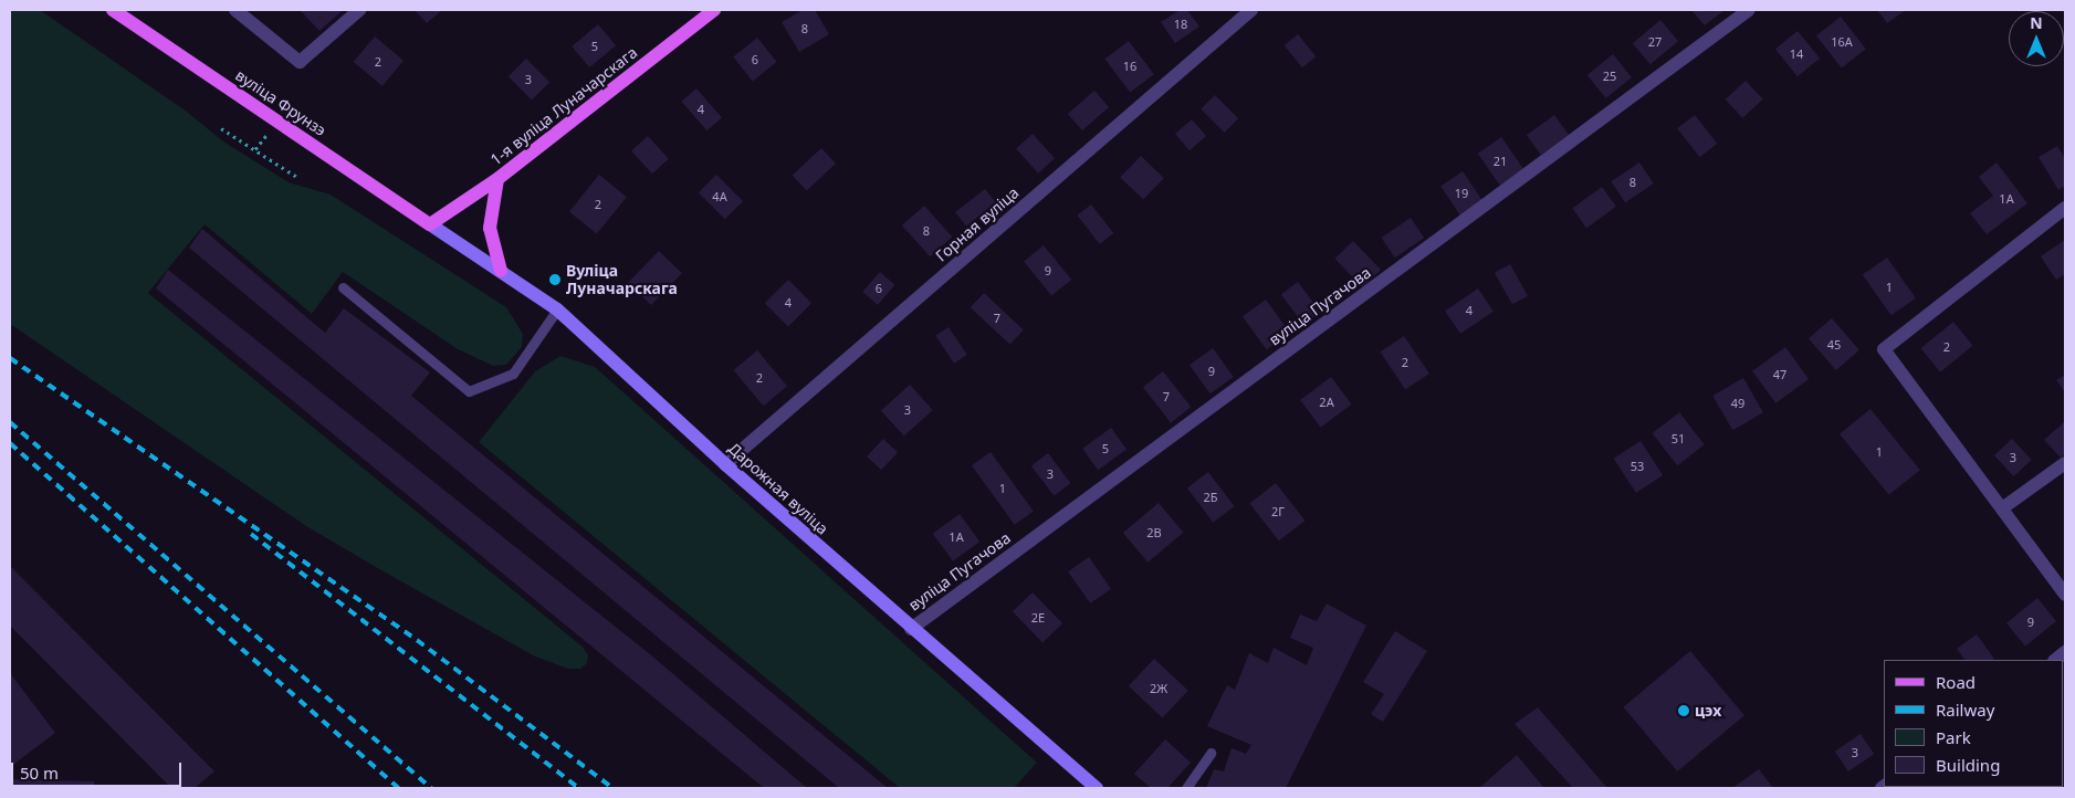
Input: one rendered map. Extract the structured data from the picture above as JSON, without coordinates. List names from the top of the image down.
{
  "streets": {
    "main road": ["вуліца Фрунзэ", "1-я вуліца Луначарскага"],
    "street": ["Горная вуліца", "вуліца Пугачова", "Дарожная вуліца"]
  },
  "crossings": [
    ["вуліца Фрунзэ", "1-я вуліца Луначарскага"],
    ["вуліца Фрунзэ", "Дарожная вуліца"],
    ["1-я вуліца Луначарскага", "Дарожная вуліца"],
    ["Горная вуліца", "Дарожная вуліца"],
    ["вуліца Пугачова", "Дарожная вуліца"]
  ],
  "places": ["Вуліца Луначарскага", "цэх"],
  "house_numbers": [
    "18",
    "8",
    "27",
    "16А",
    "5",
    "14",
    "6",
    "2",
    "16",
    "25",
    "3",
    "4",
    "21",
    "8",
    "19",
    "4А",
    "1А",
    "2",
    "8",
    "9",
    "1",
    "6",
    "4",
    "4",
    "7",
    "45",
    "2",
    "2",
    "9",
    "47",
    "2",
    "7",
    "2А",
    "49",
    "3",
    "51",
    "5",
    "1",
    "3",
    "53",
    "3",
    "1",
    "2Б",
    "2Г",
    "2В",
    "1А",
    "2Е",
    "9",
    "2Ж",
    "3"
  ],
  "legend": [
    "Road",
    "Railway",
    "Park",
    "Building"
  ],
  "scale_bar": "50 m",
  "north": "top"
}
